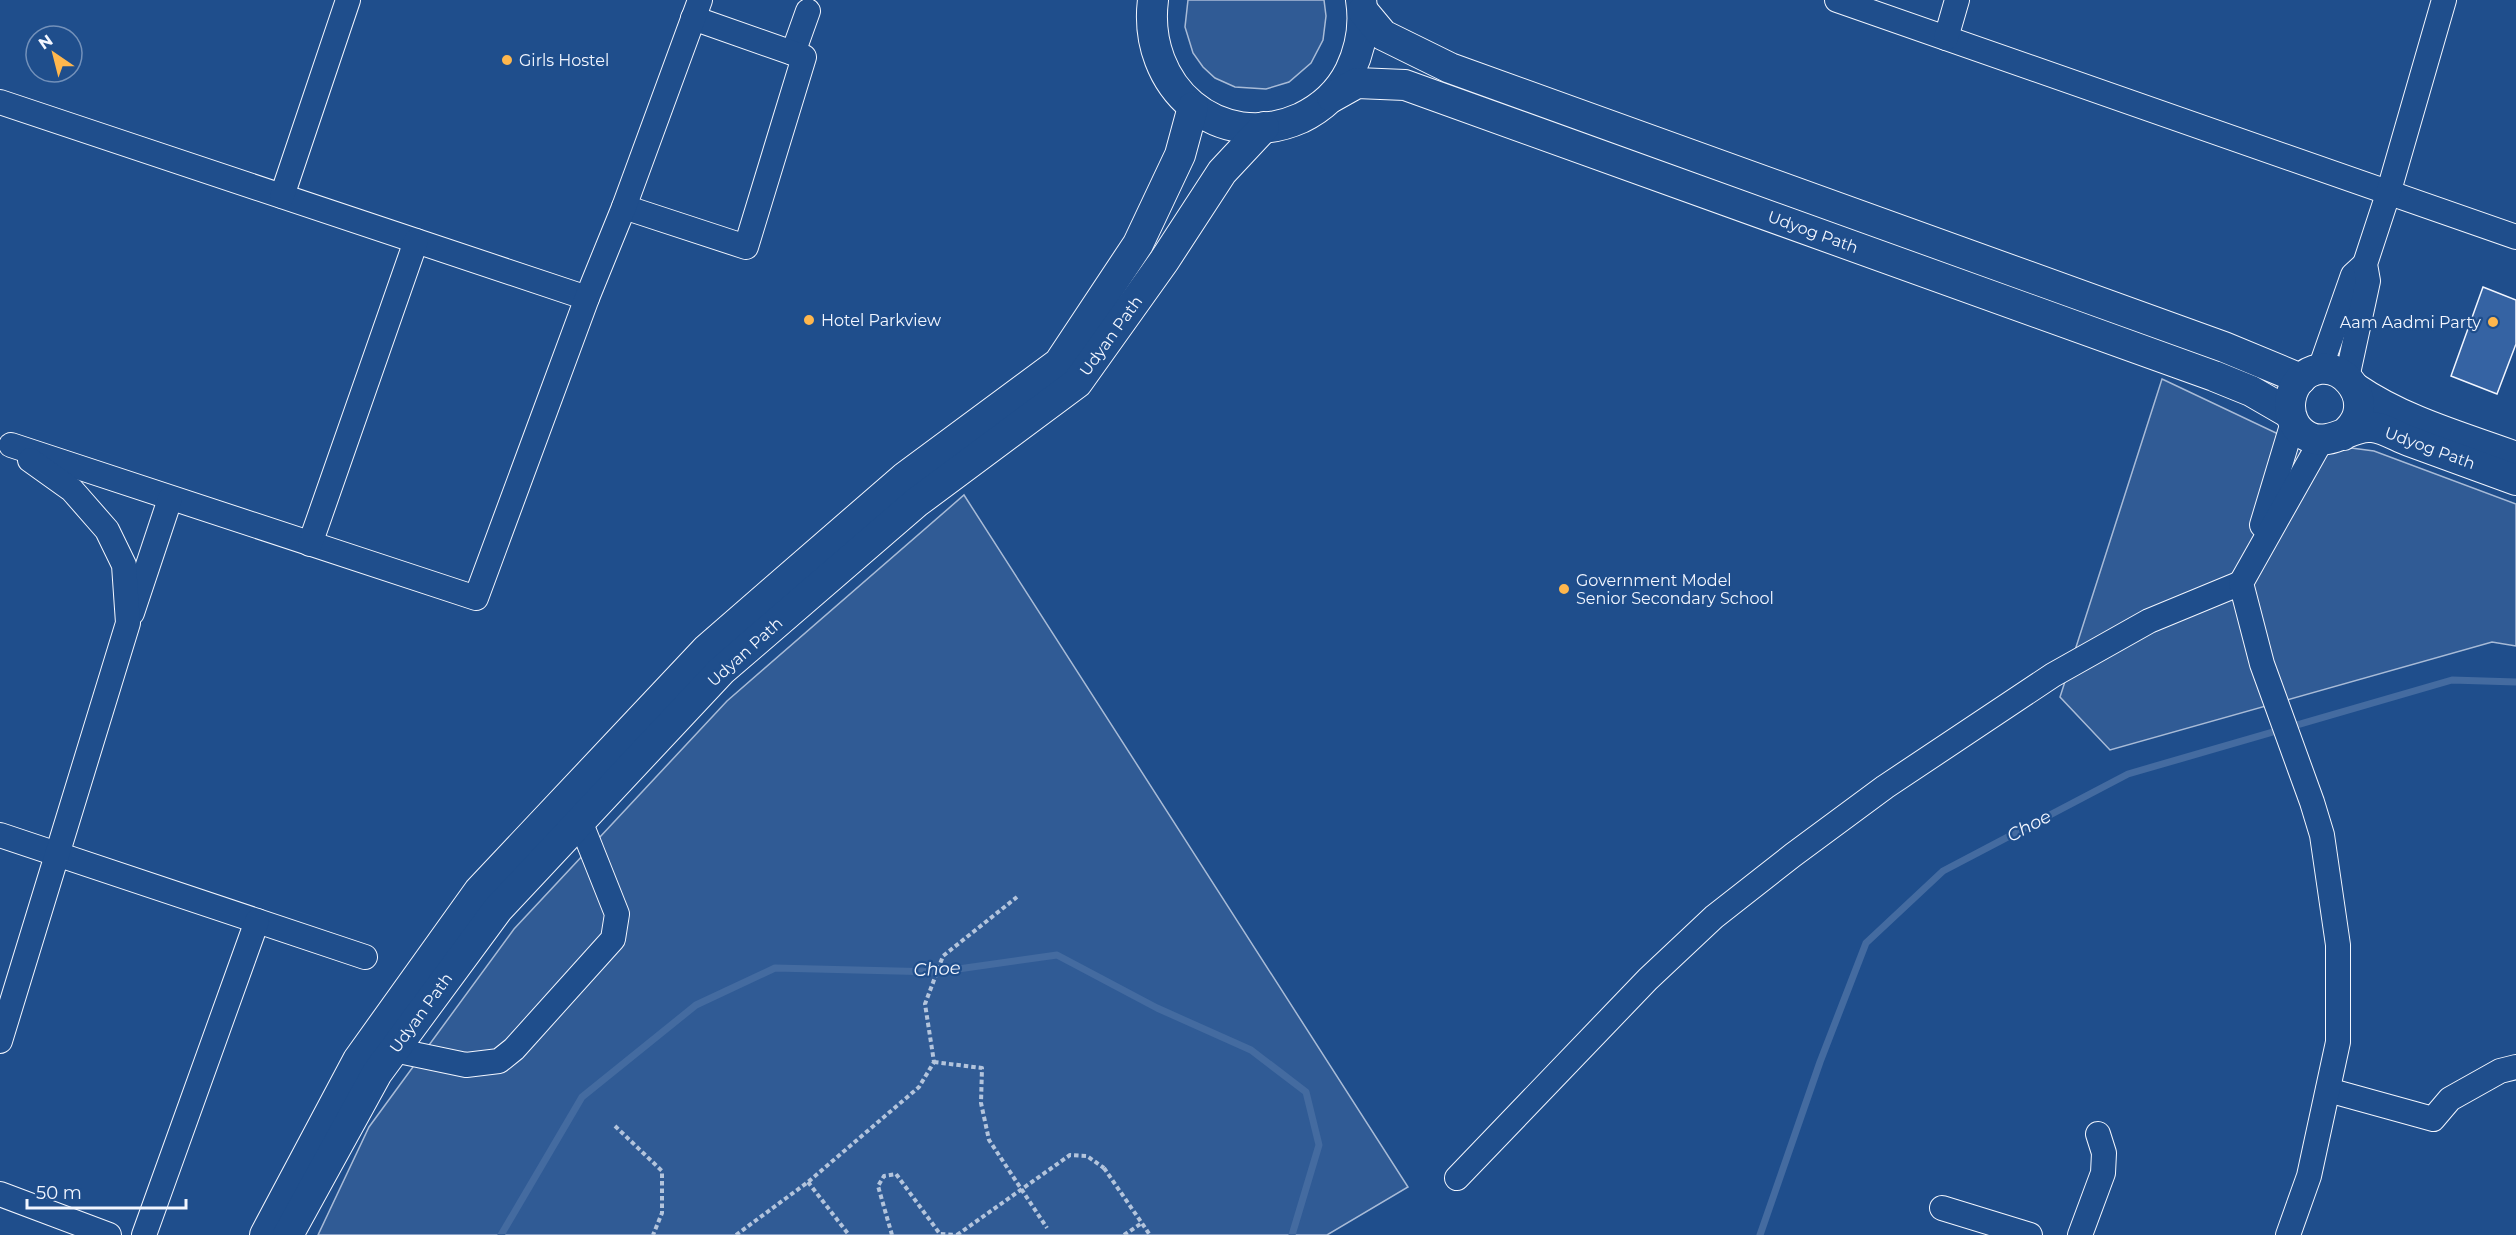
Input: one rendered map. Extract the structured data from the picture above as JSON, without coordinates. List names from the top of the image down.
{
  "streets": {
    "main road": ["Udyog Path", "Udyan Path"]
  },
  "crossings": [
    ["Udyog Path", "Udyan Path"]
  ],
  "water": ["Choe"],
  "places": [
    "Girls Hostel",
    "Hotel Parkview",
    "Aam Aadmi Party",
    "Government Model Senior Secondary School"
  ],
  "scale_bar": "50 m",
  "north": "top left"
}
